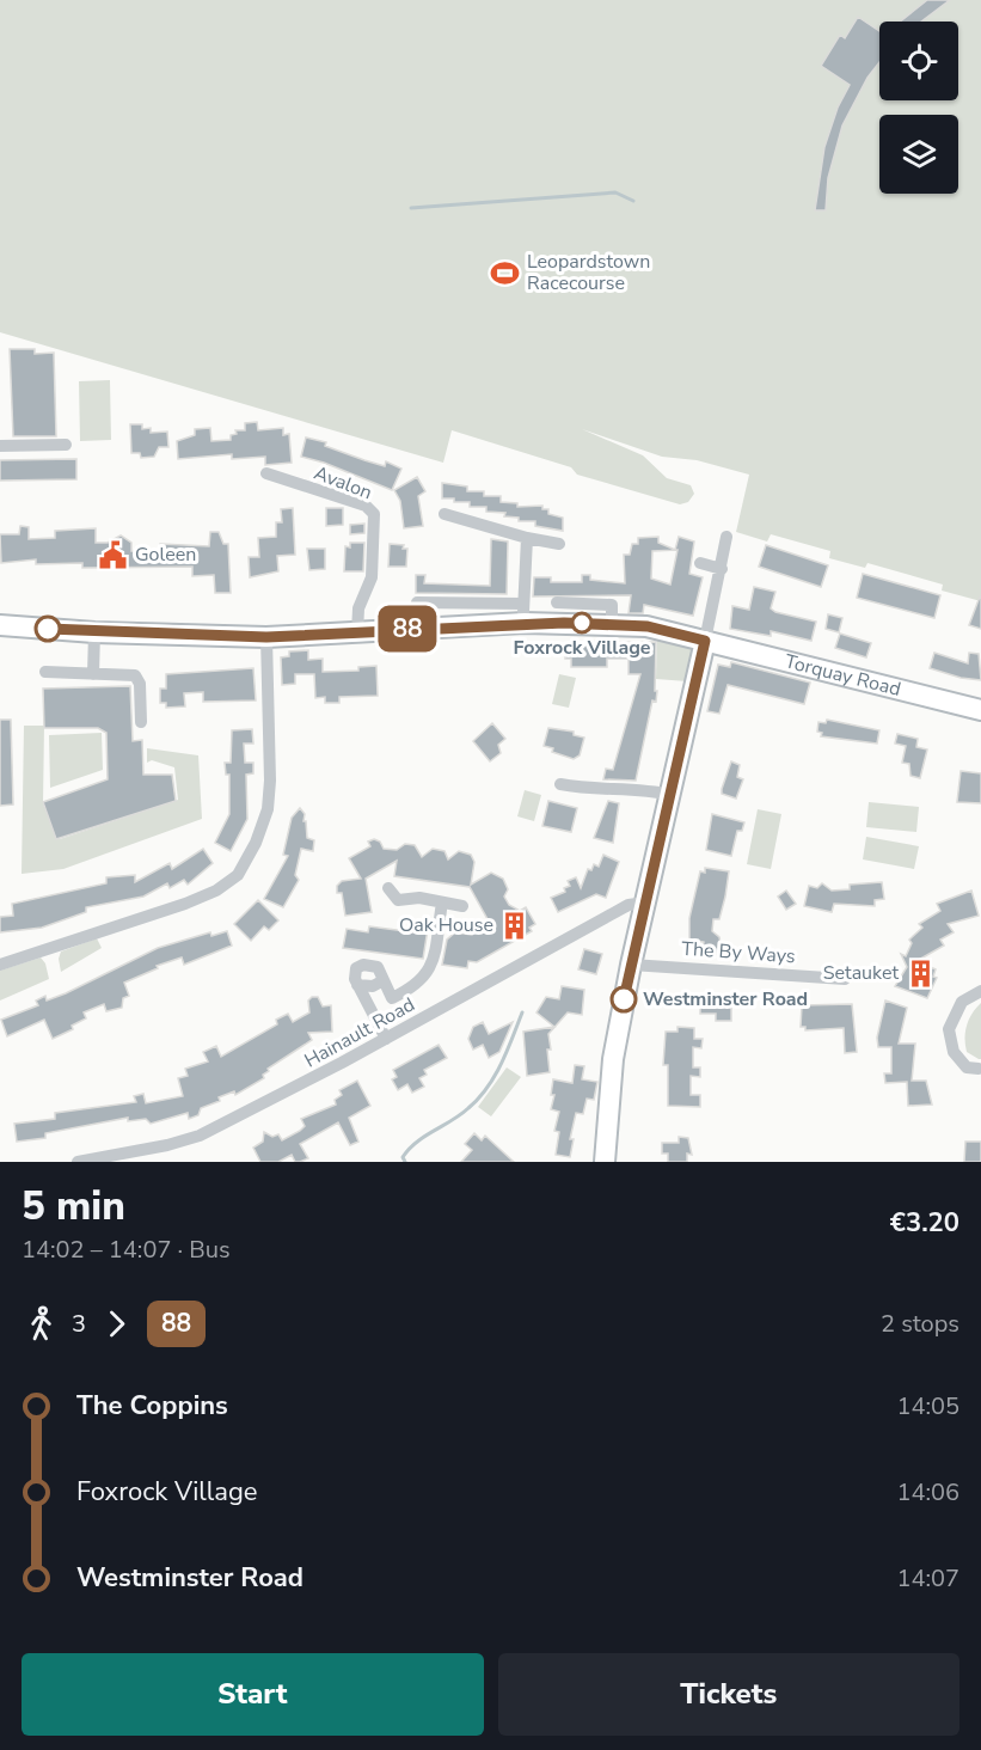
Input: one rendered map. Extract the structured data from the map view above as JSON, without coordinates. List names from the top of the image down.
{
  "streets": {
    "street": [
      "Avalon",
      "Torquay Road",
      "The By Ways",
      "Hainault Road"
    ]
  },
  "crossings": [
    ["Avalon", "Torquay Road"]
  ],
  "places": {
    "sports": ["Leopardstown Racecourse"],
    "public building": ["Goleen"],
    "other": ["Foxrock Village", "Westminster Road"],
    "building": ["Oak House", "Setauket"]
  },
  "lines": ["bus line 88"],
  "page": {
    "on_map": "88",
    "heading": ["5 min", "14:02 – 14:07 · Bus", "€3.20"],
    "legs": ["3", "88", "2 stops"],
    "list": [
      {
        "name": "The Coppins",
        "value": "14:05"
      },
      {
        "name": "Foxrock Village",
        "value": "14:06"
      },
      {
        "name": "Westminster Road",
        "value": "14:07"
      }
    ],
    "buttons": ["Start", "Tickets"]
  }
}
